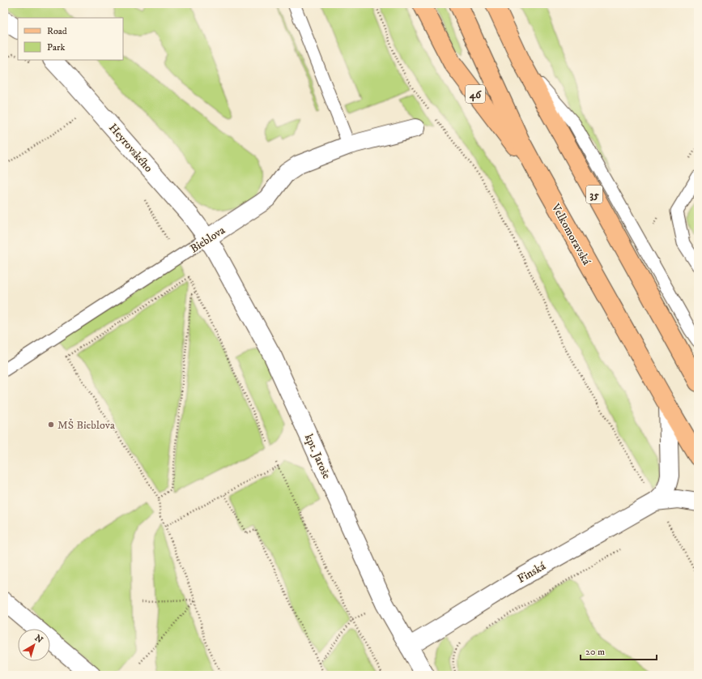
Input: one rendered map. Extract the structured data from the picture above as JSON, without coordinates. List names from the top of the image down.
{
  "streets": {
    "main road": ["46", "35", "Velkomoravská"],
    "street": [
      "Heyrovského",
      "Bieblova",
      "kpt. Jaroše",
      "Finská"
    ]
  },
  "crossings": [
    ["46", "Velkomoravská"],
    ["Heyrovského", "Bieblova"],
    ["Heyrovského", "kpt. Jaroše"],
    ["Velkomoravská", "Finská"],
    ["Bieblova", "kpt. Jaroše"],
    ["kpt. Jaroše", "Finská"]
  ],
  "places": ["MŠ Bieblova"],
  "legend": ["Road", "Park"],
  "scale_bar": "20 m",
  "north": "top right"
}
